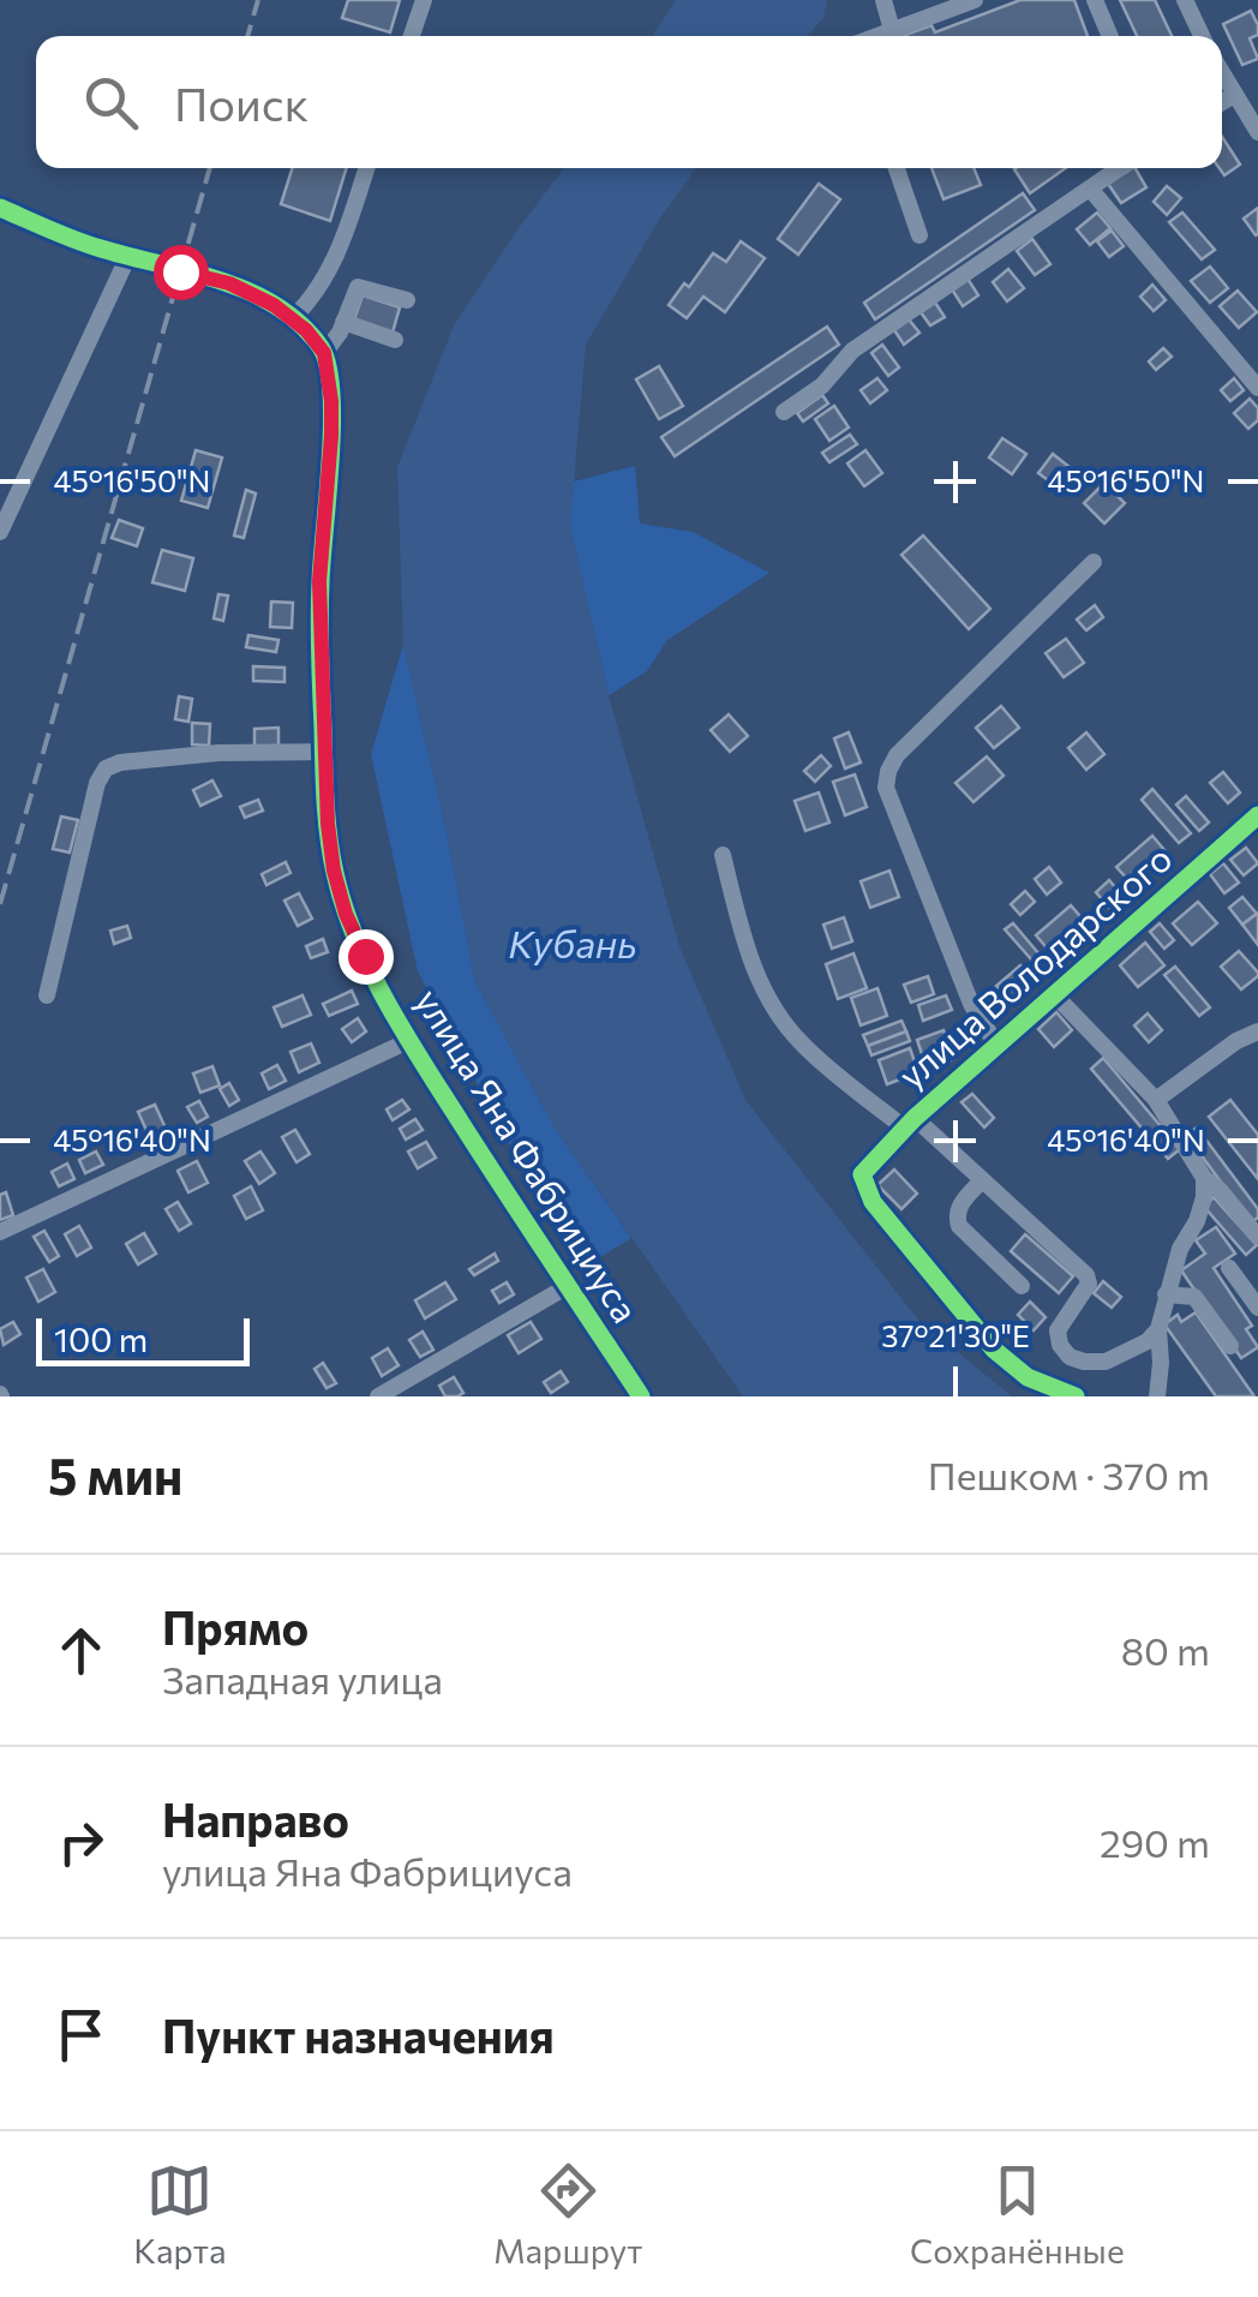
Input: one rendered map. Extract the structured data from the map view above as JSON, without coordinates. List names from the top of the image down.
{
  "streets": {
    "street": ["улица Володарского", "улица Яна Фабрициуса"]
  },
  "water": ["Кубань"],
  "scale_bar": "100 m",
  "page": {
    "search": "Поиск",
    "scale": "100 m",
    "heading": ["5 мин", "Пешком · 370 m"],
    "list": [
      ["Прямо", "Западная улица", "80 m"],
      ["Направо", "улица Яна Фабрициуса", "290 m"],
      "Пункт назначения"
    ],
    "nav": ["Карта", "Маршрут", "Сохранённые"]
  },
  "coordinates": ["45°16'50\"N", "45°16'40\"N", "37°21'30\"E"]
}
